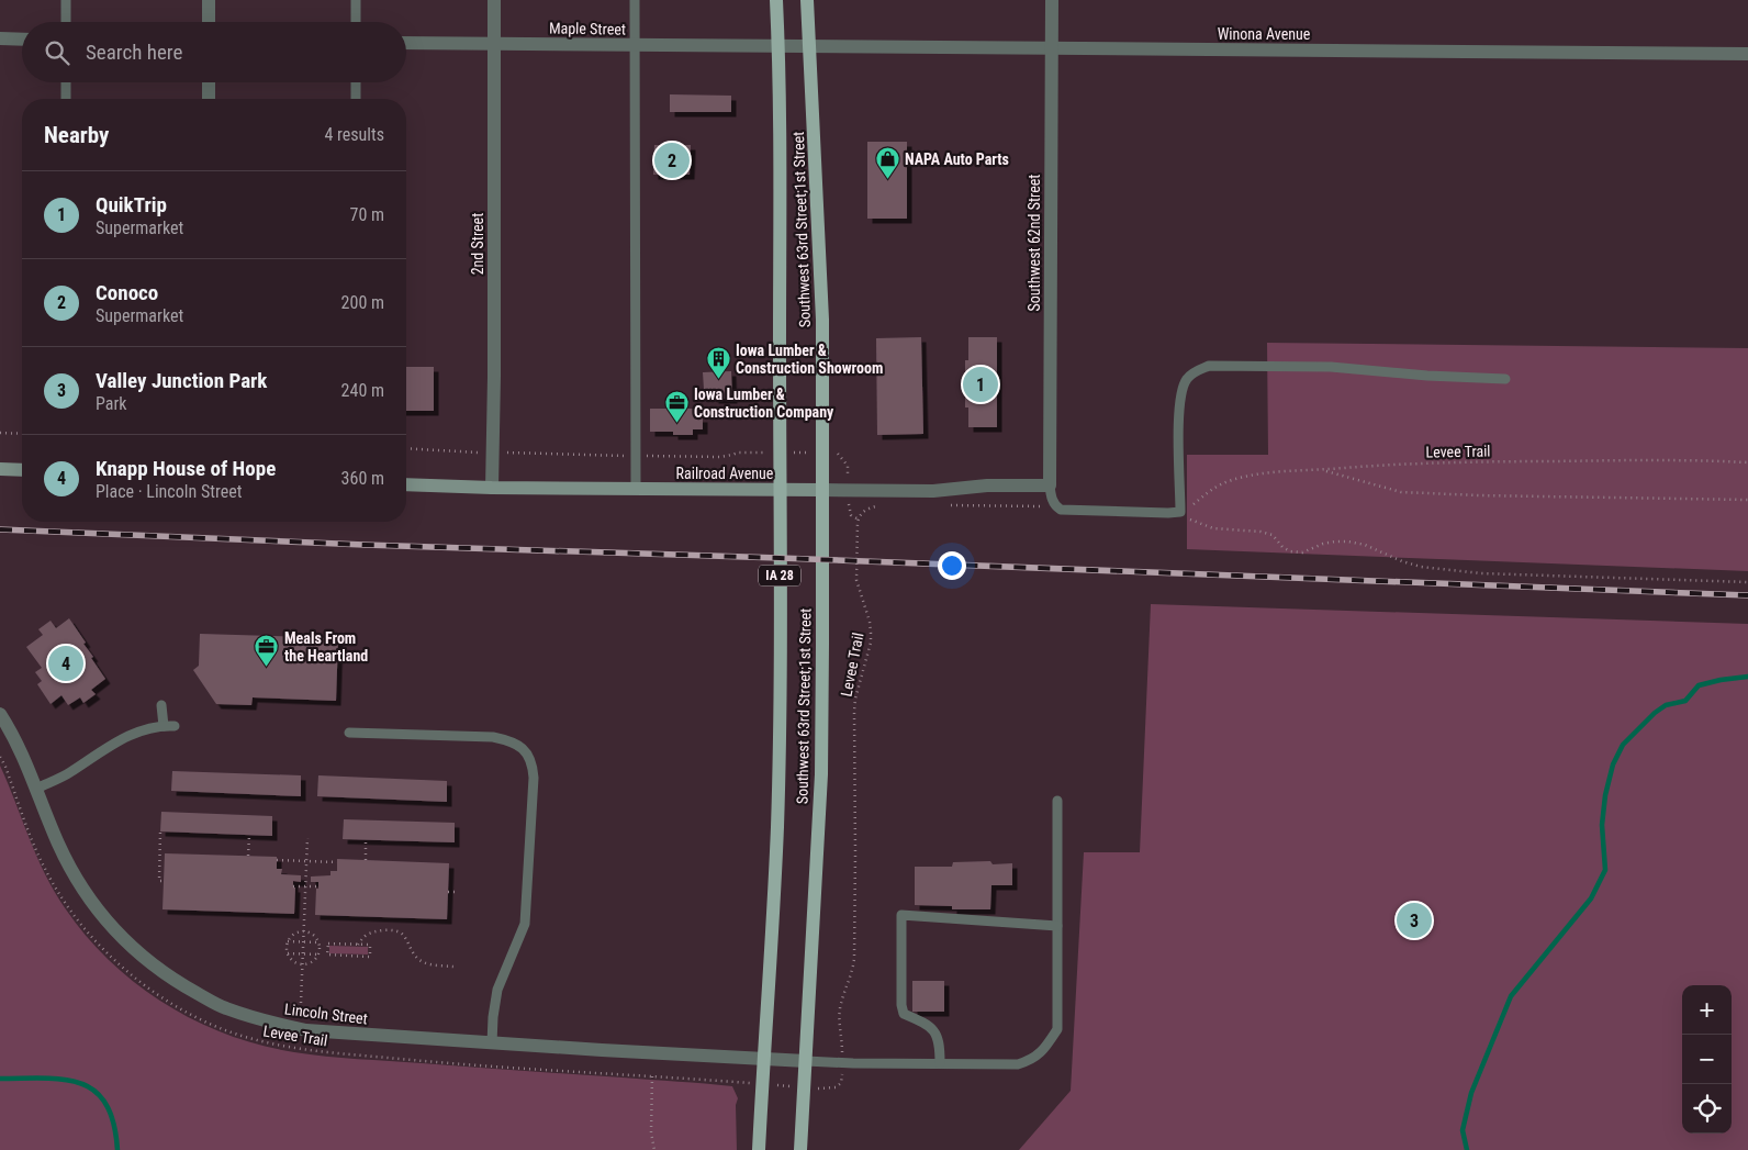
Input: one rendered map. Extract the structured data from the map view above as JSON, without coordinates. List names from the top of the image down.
{
  "streets": {
    "main road": ["Southwest 63rd Street;1st Street", "Railroad Avenue", "IA 28"],
    "street": [
      "Maple Street",
      "Winona Avenue",
      "Southwest 62nd Street",
      "2nd Street",
      "Lincoln Street"
    ],
    "path": ["Levee Trail"]
  },
  "crossings": [
    ["Maple Street", "Winona Avenue"],
    ["Maple Street", "Southwest 63rd Street;1st Street"],
    ["Maple Street", "2nd Street"],
    ["Winona Avenue", "Southwest 63rd Street;1st Street"],
    ["Winona Avenue", "Southwest 62nd Street"],
    ["Southwest 63rd Street;1st Street", "Railroad Avenue"],
    ["Southwest 63rd Street;1st Street", "Lincoln Street"],
    ["Southwest 62nd Street", "Railroad Avenue"],
    ["2nd Street", "Railroad Avenue"]
  ],
  "places": {
    "shop": ["NAPA Auto Parts"],
    "building": ["Iowa Lumber & Construction Showroom"],
    "office": ["Iowa Lumber & Construction Company", "Meals From the Heartland"]
  },
  "page": {
    "search": "Search here",
    "heading": ["Nearby", "4 results"],
    "pins": [
      "2",
      "1",
      "4",
      "3"
    ],
    "list": [
      {
        "mark": "1",
        "name": "QuikTrip",
        "note": "Supermarket",
        "value": "70 m"
      },
      {
        "mark": "2",
        "name": "Conoco",
        "note": "Supermarket",
        "value": "200 m"
      },
      {
        "mark": "3",
        "name": "Valley Junction Park",
        "note": "Park",
        "value": "240 m"
      },
      {
        "mark": "4",
        "name": "Knapp House of Hope",
        "note": "Place · Lincoln Street",
        "value": "360 m"
      }
    ],
    "map_buttons": ["+", "−"]
  }
}
